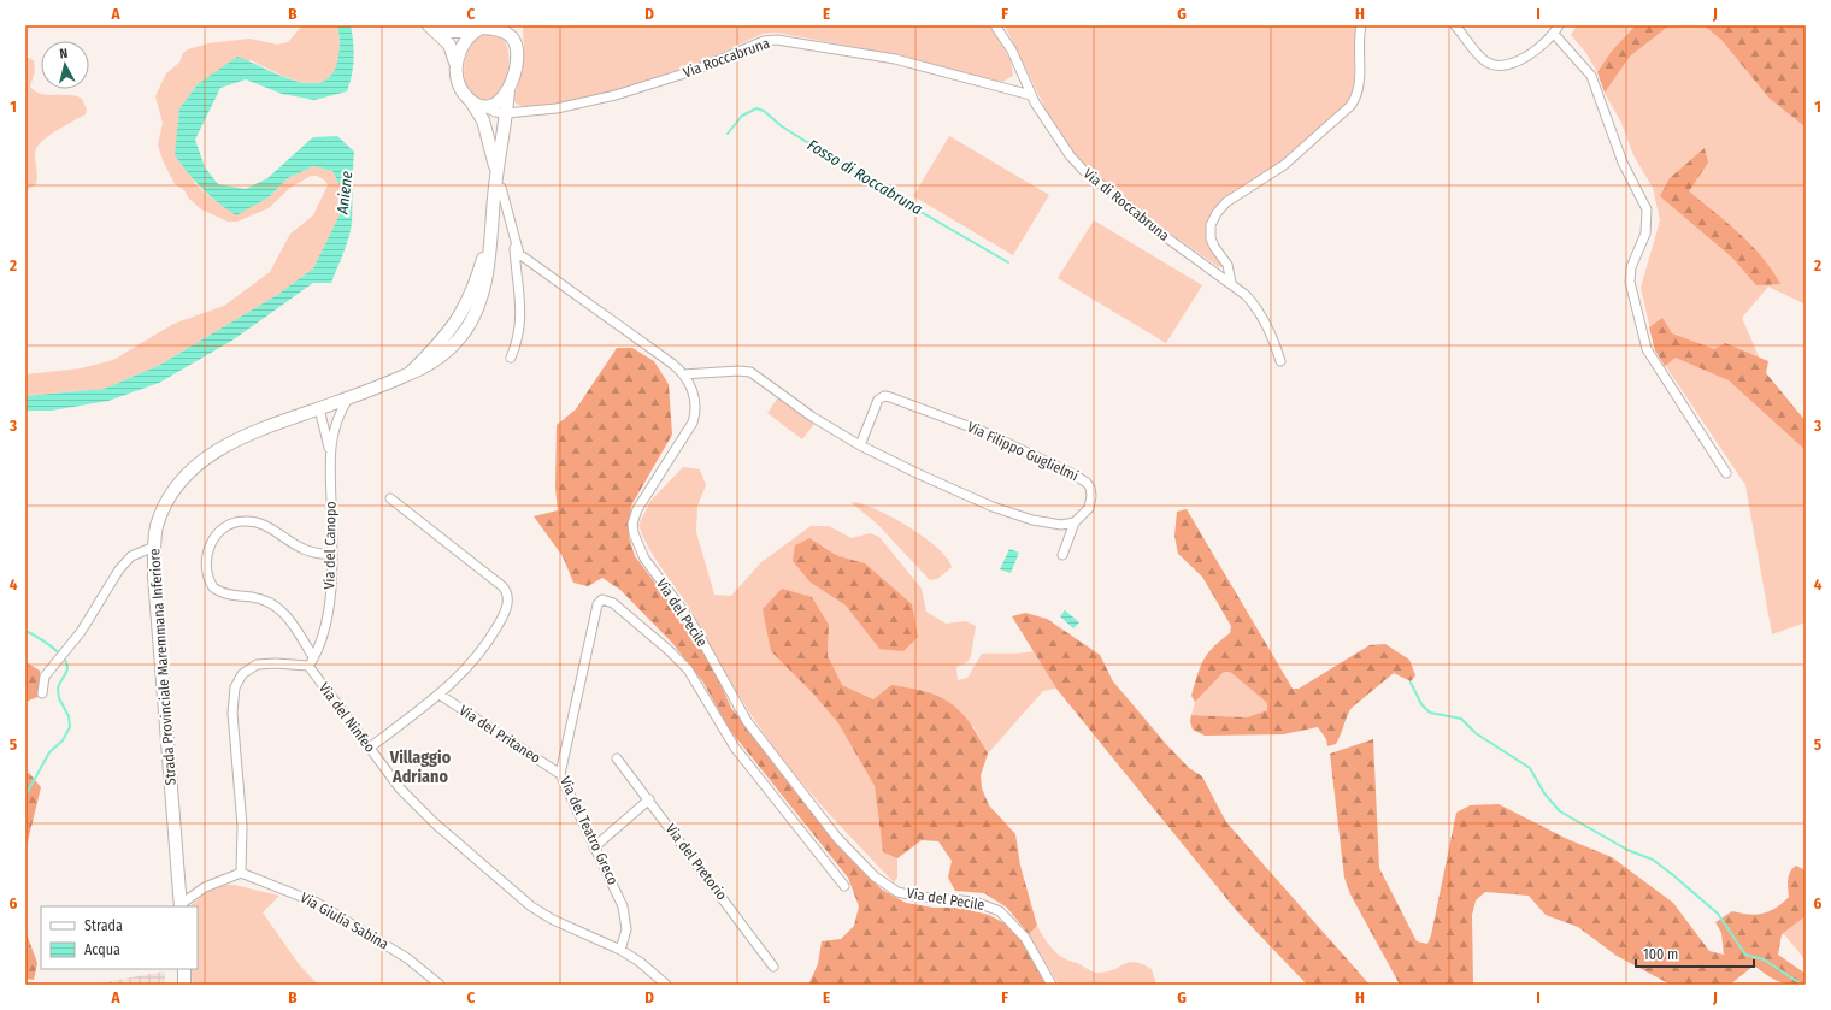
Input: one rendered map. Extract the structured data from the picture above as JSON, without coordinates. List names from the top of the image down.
{
  "streets": {
    "main road": ["Strada Provinciale Maremmana Inferiore"],
    "street": [
      "Via Roccabruna",
      "Via di Roccabruna",
      "Via Filippo Guglielmi",
      "Via del Canopo",
      "Via del Pecile",
      "Via del Ninfeo",
      "Via del Pritaneo",
      "Via del Teatro Greco",
      "Via del Pretorio",
      "Via Giulia Sabina"
    ]
  },
  "crossings": [
    ["Via Roccabruna", "Via di Roccabruna"],
    ["Via Roccabruna", "Strada Provinciale Maremmana Inferiore"],
    ["Via del Canopo", "Via del Ninfeo"],
    ["Via del Pecile", "Strada Provinciale Maremmana Inferiore"],
    ["Via del Pecile", "Via del Teatro Greco"],
    ["Via del Ninfeo", "Via del Teatro Greco"],
    ["Via del Pritaneo", "Via del Teatro Greco"]
  ],
  "districts": ["Villaggio Adriano"],
  "water": ["Fosso di Roccabruna", "Aniene"],
  "legend": ["Strada", "Acqua"],
  "scale_bar": "100 m",
  "north": "top",
  "grid": {
    "columns": [
      "A",
      "B",
      "C",
      "D",
      "E",
      "F",
      "G",
      "H",
      "I",
      "J"
    ],
    "rows": [
      "1",
      "2",
      "3",
      "4",
      "5",
      "6"
    ]
  }
}
